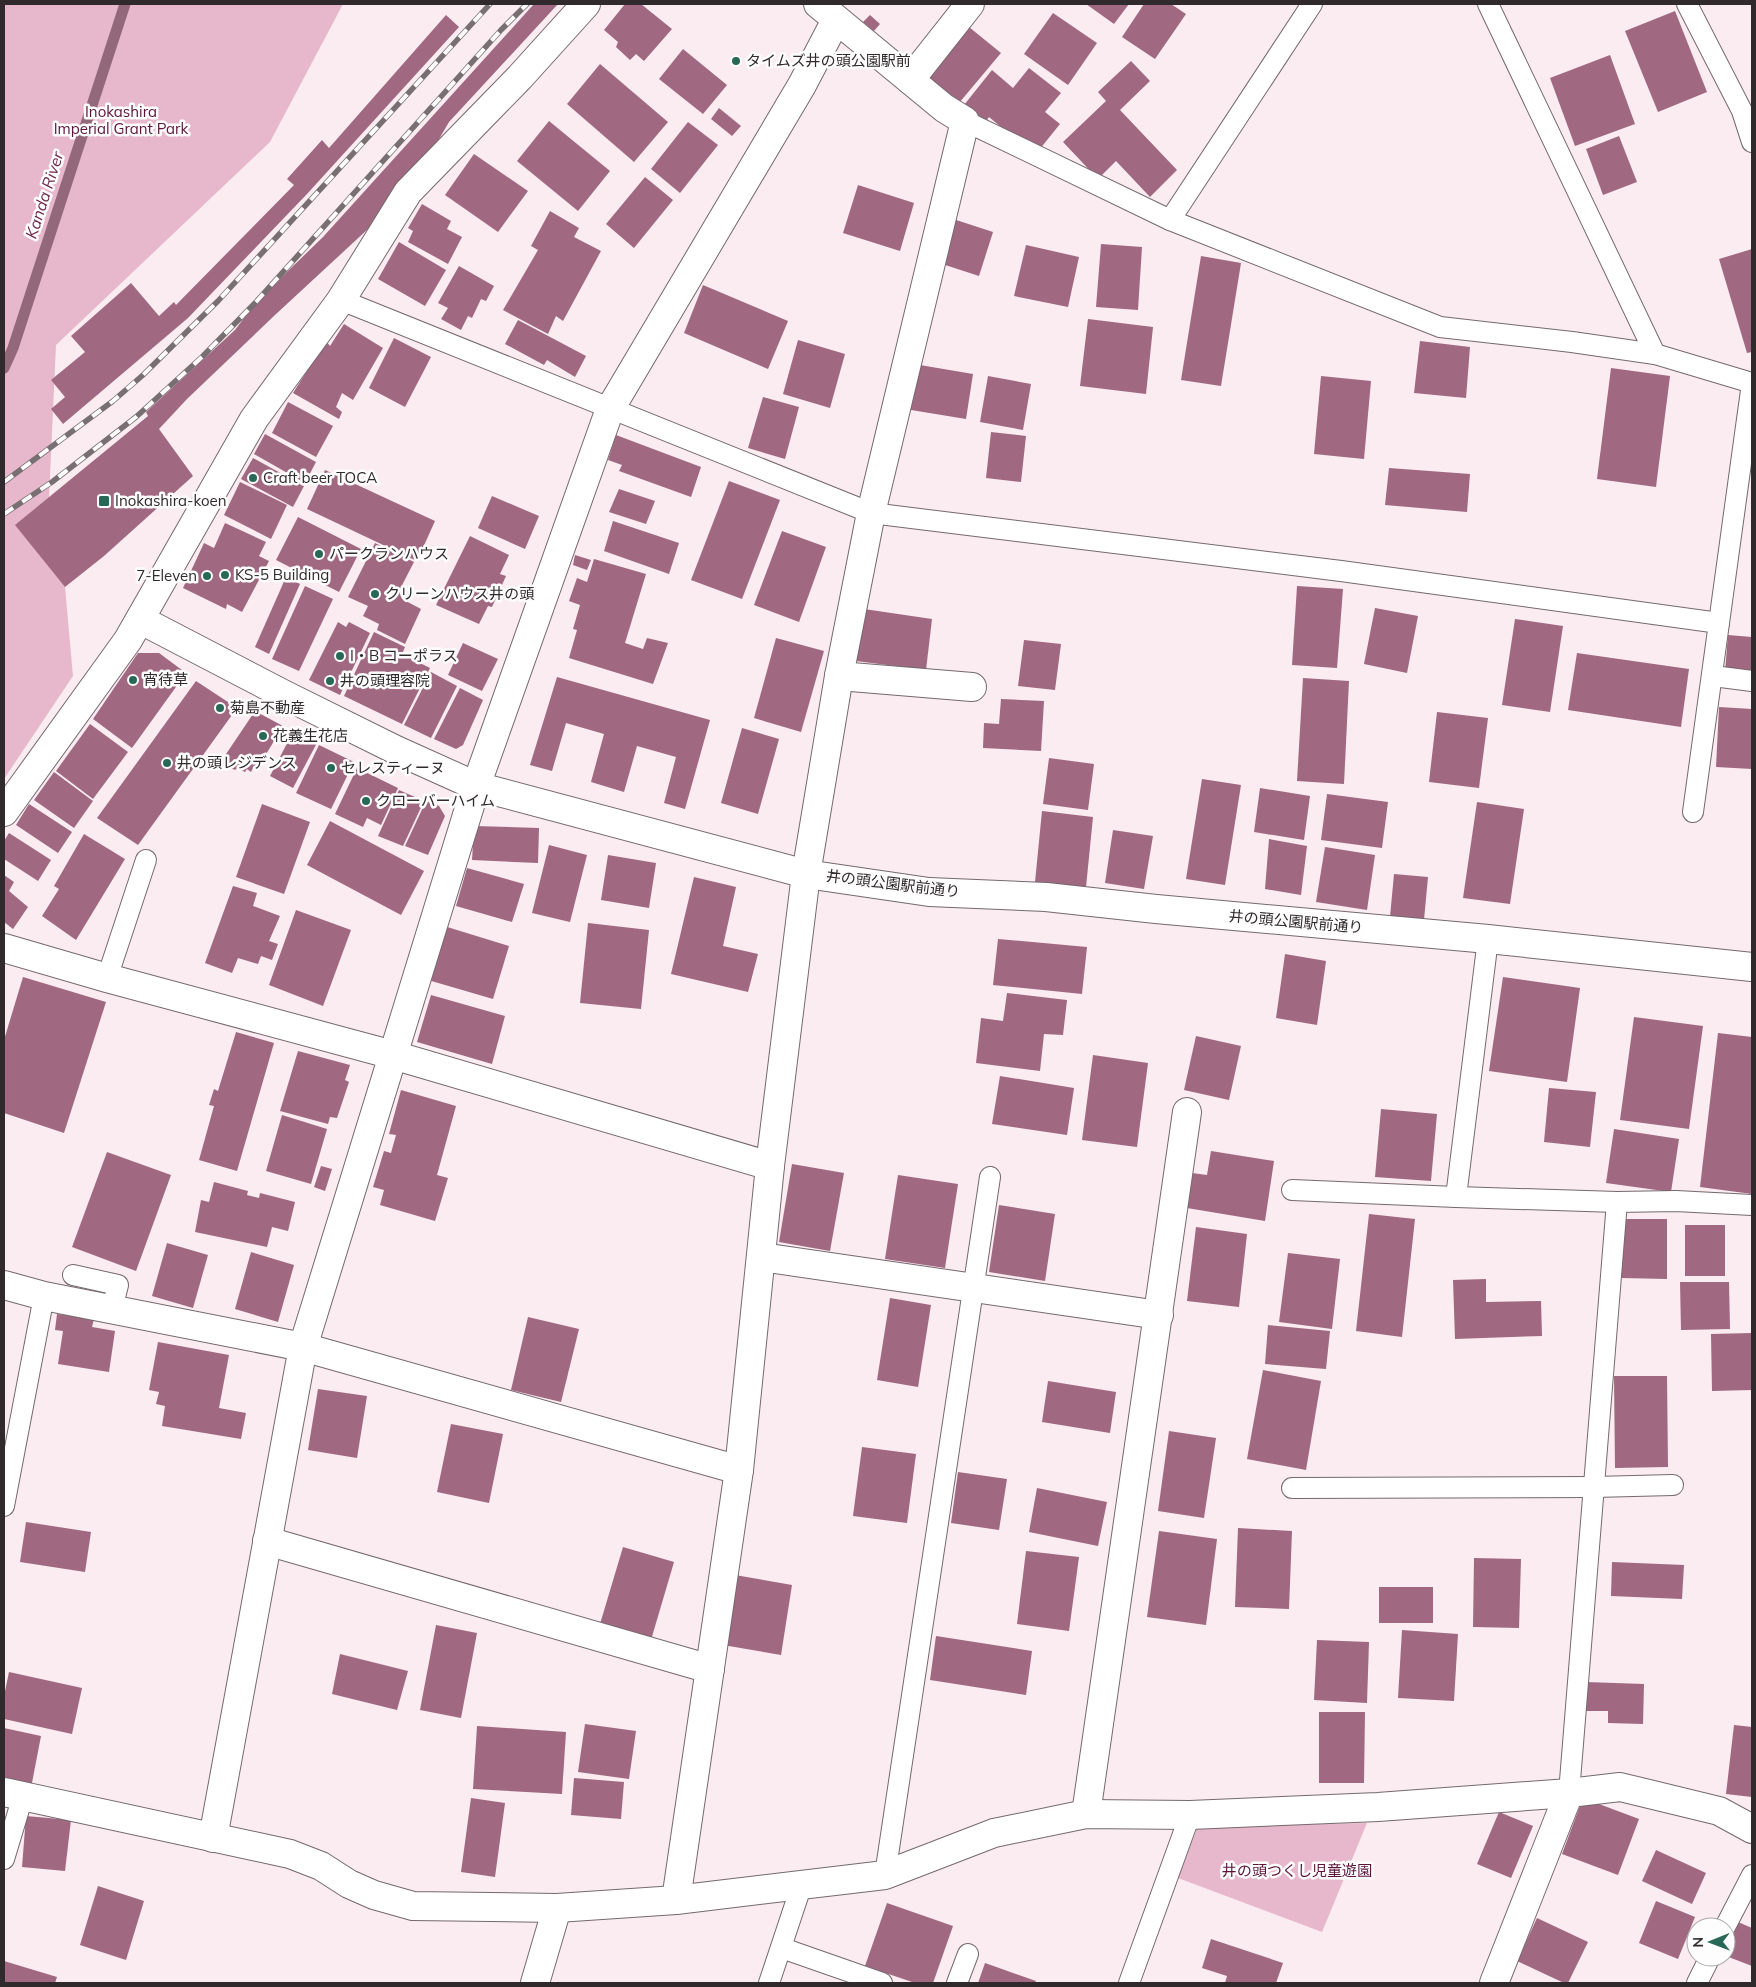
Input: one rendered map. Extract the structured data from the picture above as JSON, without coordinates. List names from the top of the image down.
{
  "streets": {
    "street": ["井の頭公園駅前通り"]
  },
  "water": ["Kanda River"],
  "parks": ["Inokashira Imperial Grant Park", "井の頭つくし児童遊園"],
  "places": {
    "other": [
      "タイムズ井の頭公園駅前",
      "Craft beer TOCA",
      "パークランハウス",
      "KS-5 Building",
      "7-Eleven",
      "クリーンハウス井の頭",
      "I・B コーポラス",
      "宵待草",
      "井の頭理容院",
      "菊島不動産",
      "花義生花店",
      "井の頭レジデンス",
      "セレスティーヌ",
      "クローバーハイム"
    ],
    "transit": ["Inokashira-koen"]
  },
  "north": "left"
}
